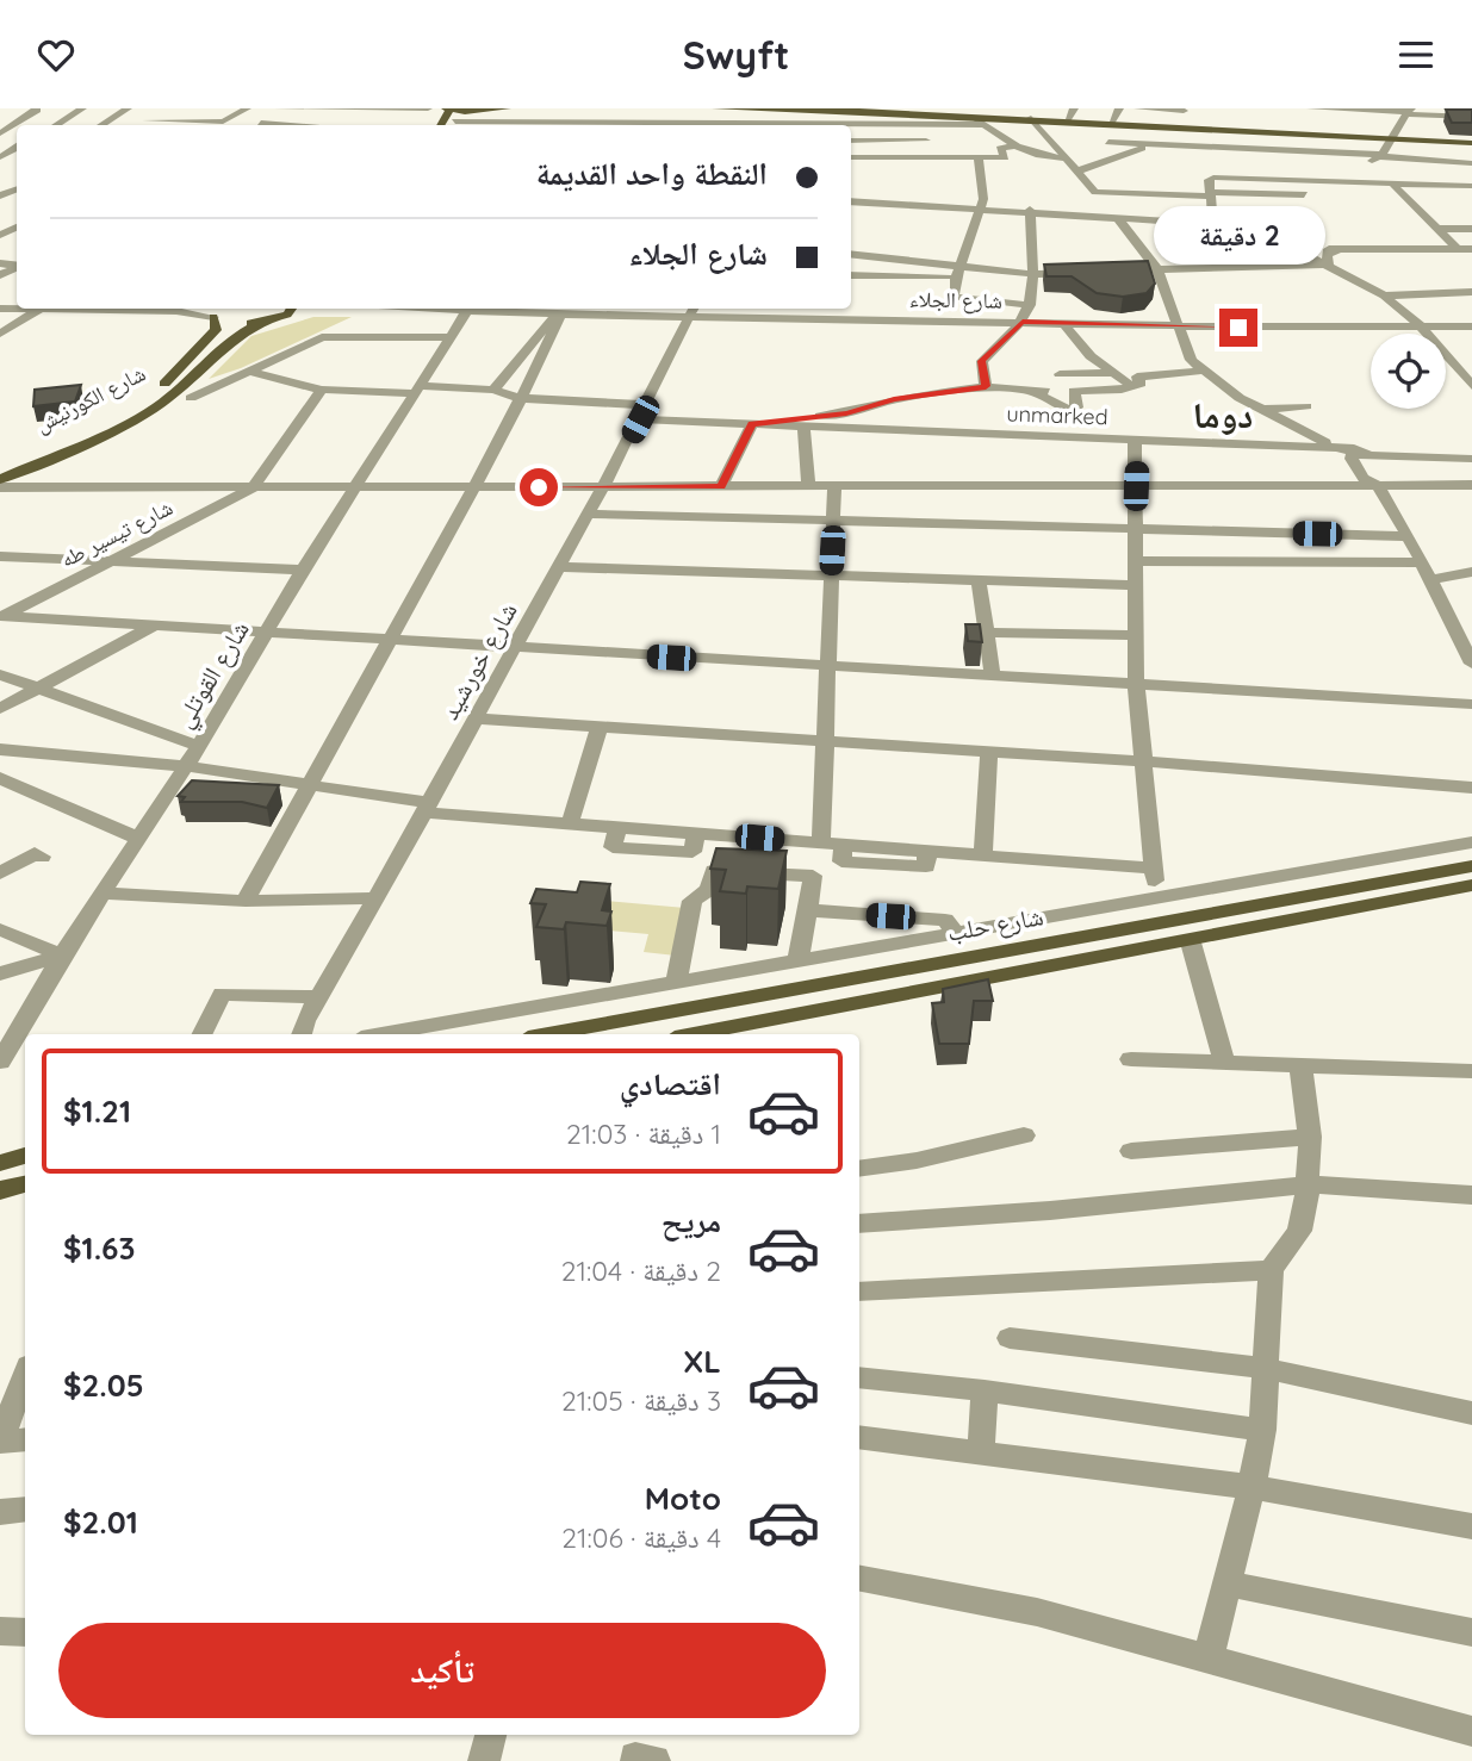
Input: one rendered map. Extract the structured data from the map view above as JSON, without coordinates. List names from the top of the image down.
{
  "streets": {
    "main road": ["شارع الكورنيش", "شارع حلب"],
    "street": [
      "شارع الجلاء",
      "unmarked",
      "شارع تيسير طه",
      "شارع خورشيد",
      "شارع القوتلي"
    ]
  },
  "crossings": [
    ["شارع الجلاء", "شارع خورشيد"],
    ["شارع الجلاء", "شارع القوتلي"],
    ["unmarked", "شارع خورشيد"]
  ],
  "districts": ["دوما"],
  "page": {
    "header": "Swyft",
    "banner": ["النقطة واحد القديمة", "شارع الجلاء"],
    "bubble": "2 دقيقة",
    "list": [
      {
        "name": "اقتصادي",
        "note": "1 دقيقة · 21:03",
        "value": "$1.21"
      },
      {
        "name": "مريح",
        "note": "2 دقيقة · 21:04",
        "value": "$1.63"
      },
      {
        "name": "XL",
        "note": "3 دقيقة · 21:05",
        "value": "$2.05"
      },
      {
        "name": "Moto",
        "note": "4 دقيقة · 21:06",
        "value": "$2.01"
      }
    ],
    "buttons": "تأكيد"
  }
}
